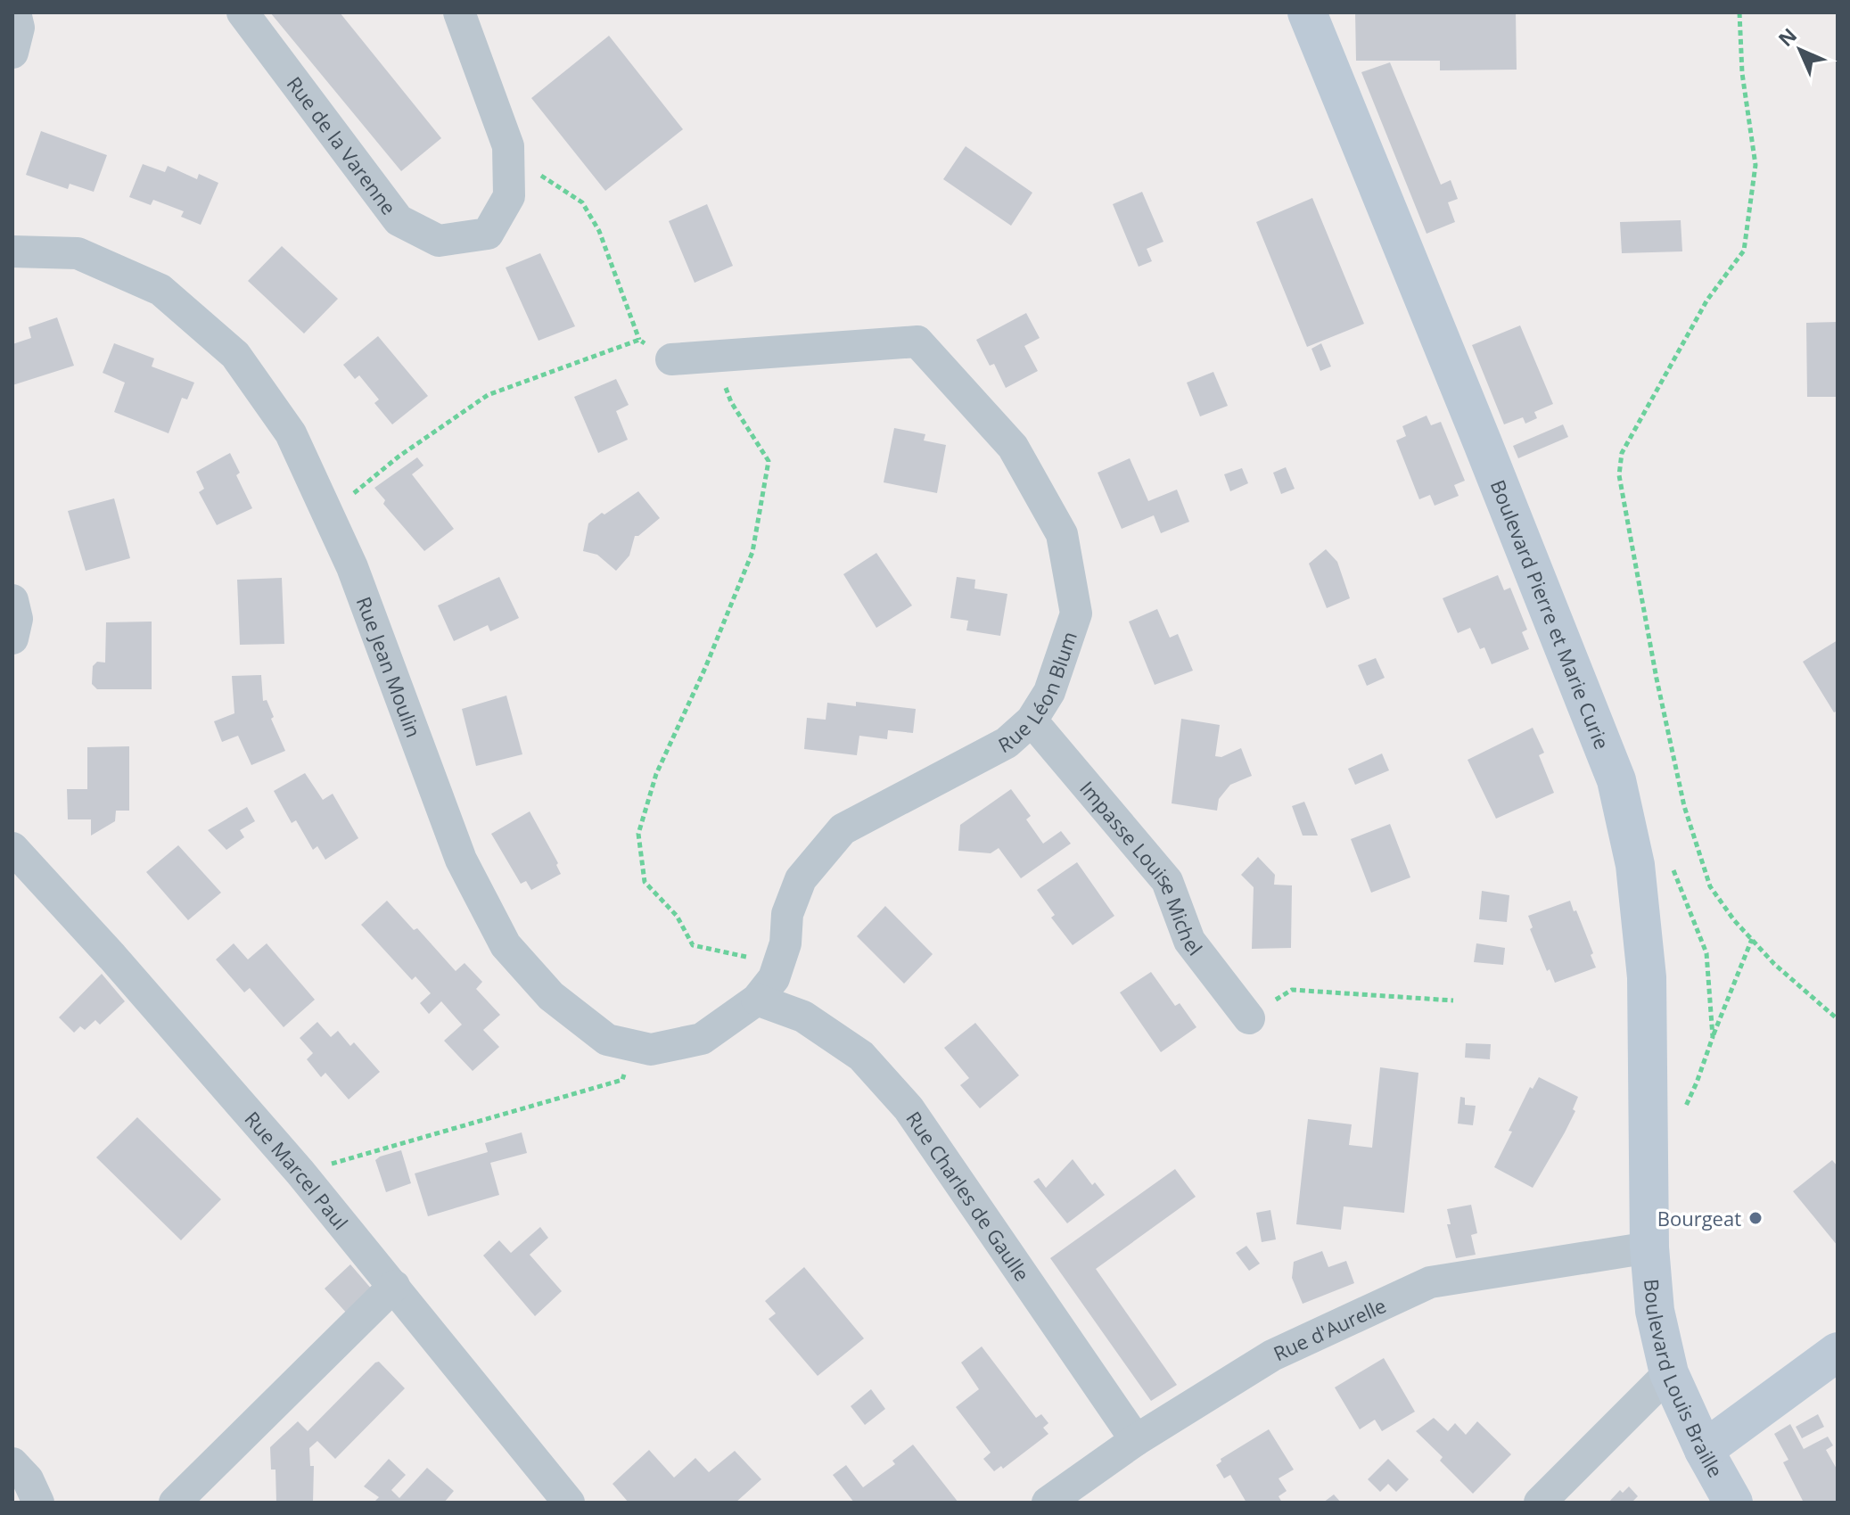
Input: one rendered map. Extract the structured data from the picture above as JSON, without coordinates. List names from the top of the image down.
{
  "streets": {
    "main road": ["Boulevard Pierre et Marie Curie", "Boulevard Louis Braille"],
    "street": [
      "Rue de la Varenne",
      "Rue Jean Moulin",
      "Rue Léon Blum",
      "Impasse Louise Michel",
      "Rue Marcel Paul",
      "Rue Charles de Gaulle",
      "Rue d'Aurelle"
    ]
  },
  "crossings": [
    ["Boulevard Pierre et Marie Curie", "Rue d'Aurelle"],
    ["Boulevard Pierre et Marie Curie", "Boulevard Louis Braille"],
    ["Rue Jean Moulin", "Rue Léon Blum"],
    ["Rue Jean Moulin", "Rue Charles de Gaulle"],
    ["Rue Léon Blum", "Impasse Louise Michel"],
    ["Rue Léon Blum", "Rue Charles de Gaulle"],
    ["Rue Charles de Gaulle", "Rue d'Aurelle"],
    ["Rue d'Aurelle", "Boulevard Louis Braille"]
  ],
  "places": ["Bourgeat"],
  "north": "top left"
}
